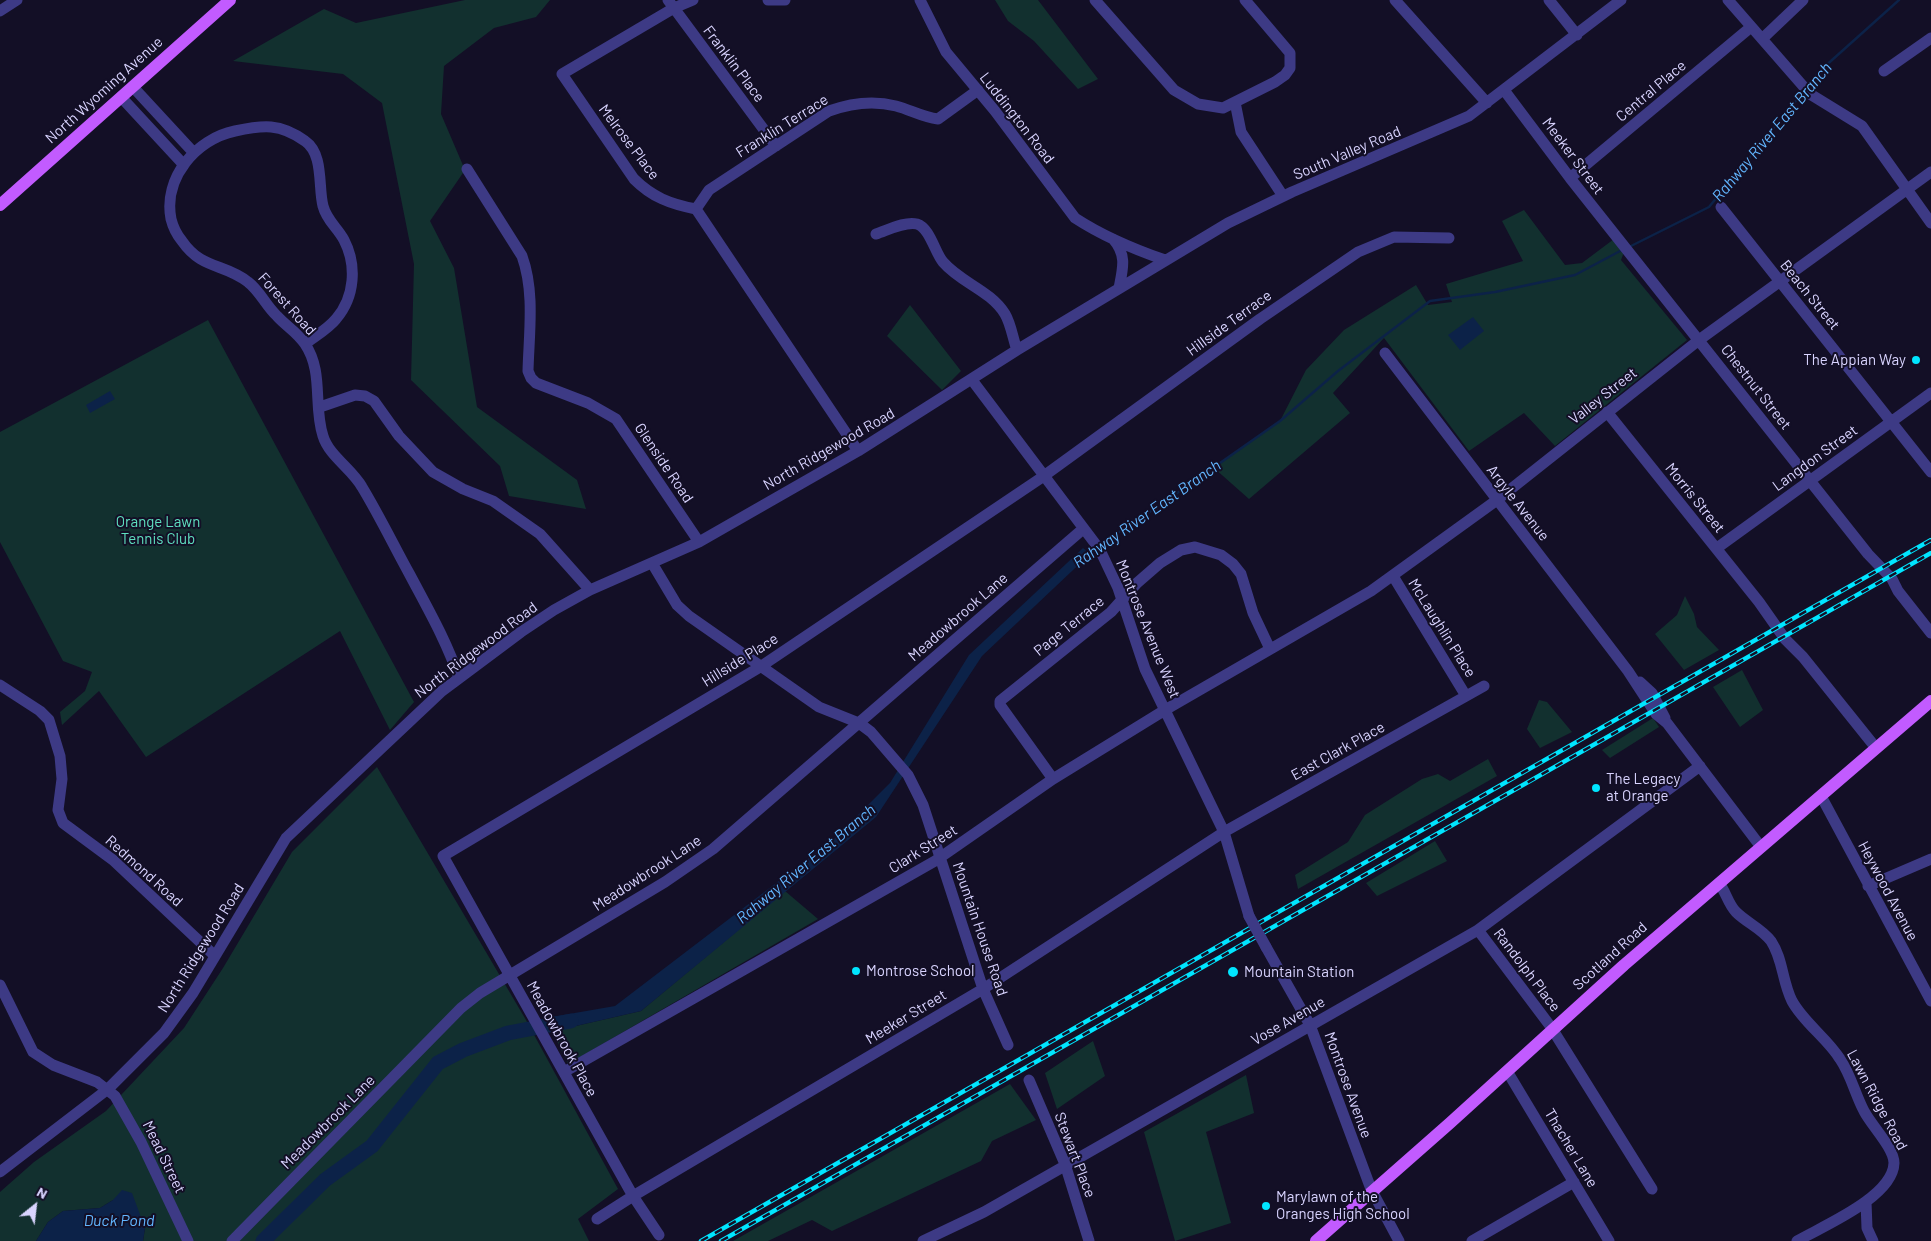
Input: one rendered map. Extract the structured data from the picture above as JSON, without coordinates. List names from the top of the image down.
{
  "streets": {
    "main road": ["North Wyoming Avenue", "Scotland Road"],
    "street": [
      "Franklin Place",
      "Central Place",
      "Luddington Road",
      "Franklin Terrace",
      "Melrose Place",
      "South Valley Road",
      "Meeker Street",
      "Beach Street",
      "Forest Road",
      "Hillside Terrace",
      "Chestnut Street",
      "Valley Street",
      "North Ridgewood Road",
      "Langdon Street",
      "Glenside Road",
      "Morris Street",
      "Argyle Avenue",
      "Meadowbrook Lane",
      "Page Terrace",
      "McLaughlin Place",
      "Montrose Avenue West",
      "Hillside Place",
      "East Clark Place",
      "Clark Street",
      "Redmond Road",
      "Heywood Avenue",
      "Mountain House Road",
      "Randolph Place",
      "Vose Avenue",
      "Meadowbrook Place",
      "Montrose Avenue",
      "Lawn Ridge Road",
      "Thacher Lane",
      "Stewart Place",
      "Mead Street"
    ]
  },
  "crossings": [
    ["Franklin Place", "Franklin Terrace"],
    ["Franklin Place", "Melrose Place"],
    ["Central Place", "Meeker Street"],
    ["Luddington Road", "Franklin Terrace"],
    ["Luddington Road", "South Valley Road"],
    ["Franklin Terrace", "Melrose Place"],
    ["South Valley Road", "Meeker Street"],
    ["South Valley Road", "North Ridgewood Road"],
    ["Meeker Street", "Chestnut Street"],
    ["Meeker Street", "Montrose Avenue West"],
    ["Meeker Street", "East Clark Place"],
    ["Meeker Street", "Mountain House Road"],
    ["Meeker Street", "Meadowbrook Place"],
    ["Beach Street", "Valley Street"],
    ["Beach Street", "Langdon Street"],
    ["Forest Road", "North Ridgewood Road"],
    ["Hillside Terrace", "Montrose Avenue West"],
    ["Hillside Terrace", "Hillside Place"],
    ["Chestnut Street", "Valley Street"],
    ["Chestnut Street", "Langdon Street"],
    ["Valley Street", "Morris Street"],
    ["Valley Street", "Argyle Avenue"],
    ["Valley Street", "McLaughlin Place"],
    ["Valley Street", "Clark Street"],
    ["North Ridgewood Road", "Glenside Road"],
    ["North Ridgewood Road", "Montrose Avenue West"],
    ["North Ridgewood Road", "Redmond Road"],
    ["North Ridgewood Road", "Mountain House Road"],
    ["North Ridgewood Road", "Mead Street"],
    ["Langdon Street", "Morris Street"],
    ["Morris Street", "Scotland Road"],
    ["Argyle Avenue", "Scotland Road"],
    ["Argyle Avenue", "Vose Avenue"],
    ["Meadowbrook Lane", "Montrose Avenue West"],
    ["Meadowbrook Lane", "Mountain House Road"],
    ["Meadowbrook Lane", "Meadowbrook Place"],
    ["Page Terrace", "Montrose Avenue West"],
    ["Page Terrace", "Clark Street"],
    ["McLaughlin Place", "East Clark Place"],
    ["Montrose Avenue West", "Hillside Place"],
    ["Montrose Avenue West", "East Clark Place"],
    ["Montrose Avenue West", "Clark Street"],
    ["Montrose Avenue West", "Montrose Avenue"],
    ["Hillside Place", "Mountain House Road"],
    ["Hillside Place", "Meadowbrook Place"],
    ["Clark Street", "Mountain House Road"],
    ["Clark Street", "Meadowbrook Place"],
    ["Heywood Avenue", "Scotland Road"],
    ["Scotland Road", "Randolph Place"],
    ["Scotland Road", "Montrose Avenue"],
    ["Scotland Road", "Lawn Ridge Road"],
    ["Scotland Road", "Thacher Lane"],
    ["Randolph Place", "Vose Avenue"],
    ["Vose Avenue", "Montrose Avenue"],
    ["Vose Avenue", "Stewart Place"]
  ],
  "water": ["Rahway River East Branch", "Duck Pond"],
  "parks": ["Orange Lawn Tennis Club"],
  "places": [
    "The Appian Way",
    "The Legacy at Orange",
    "Montrose School",
    "Mountain Station",
    "Marylawn of the Oranges High School"
  ],
  "north": "top right"
}
